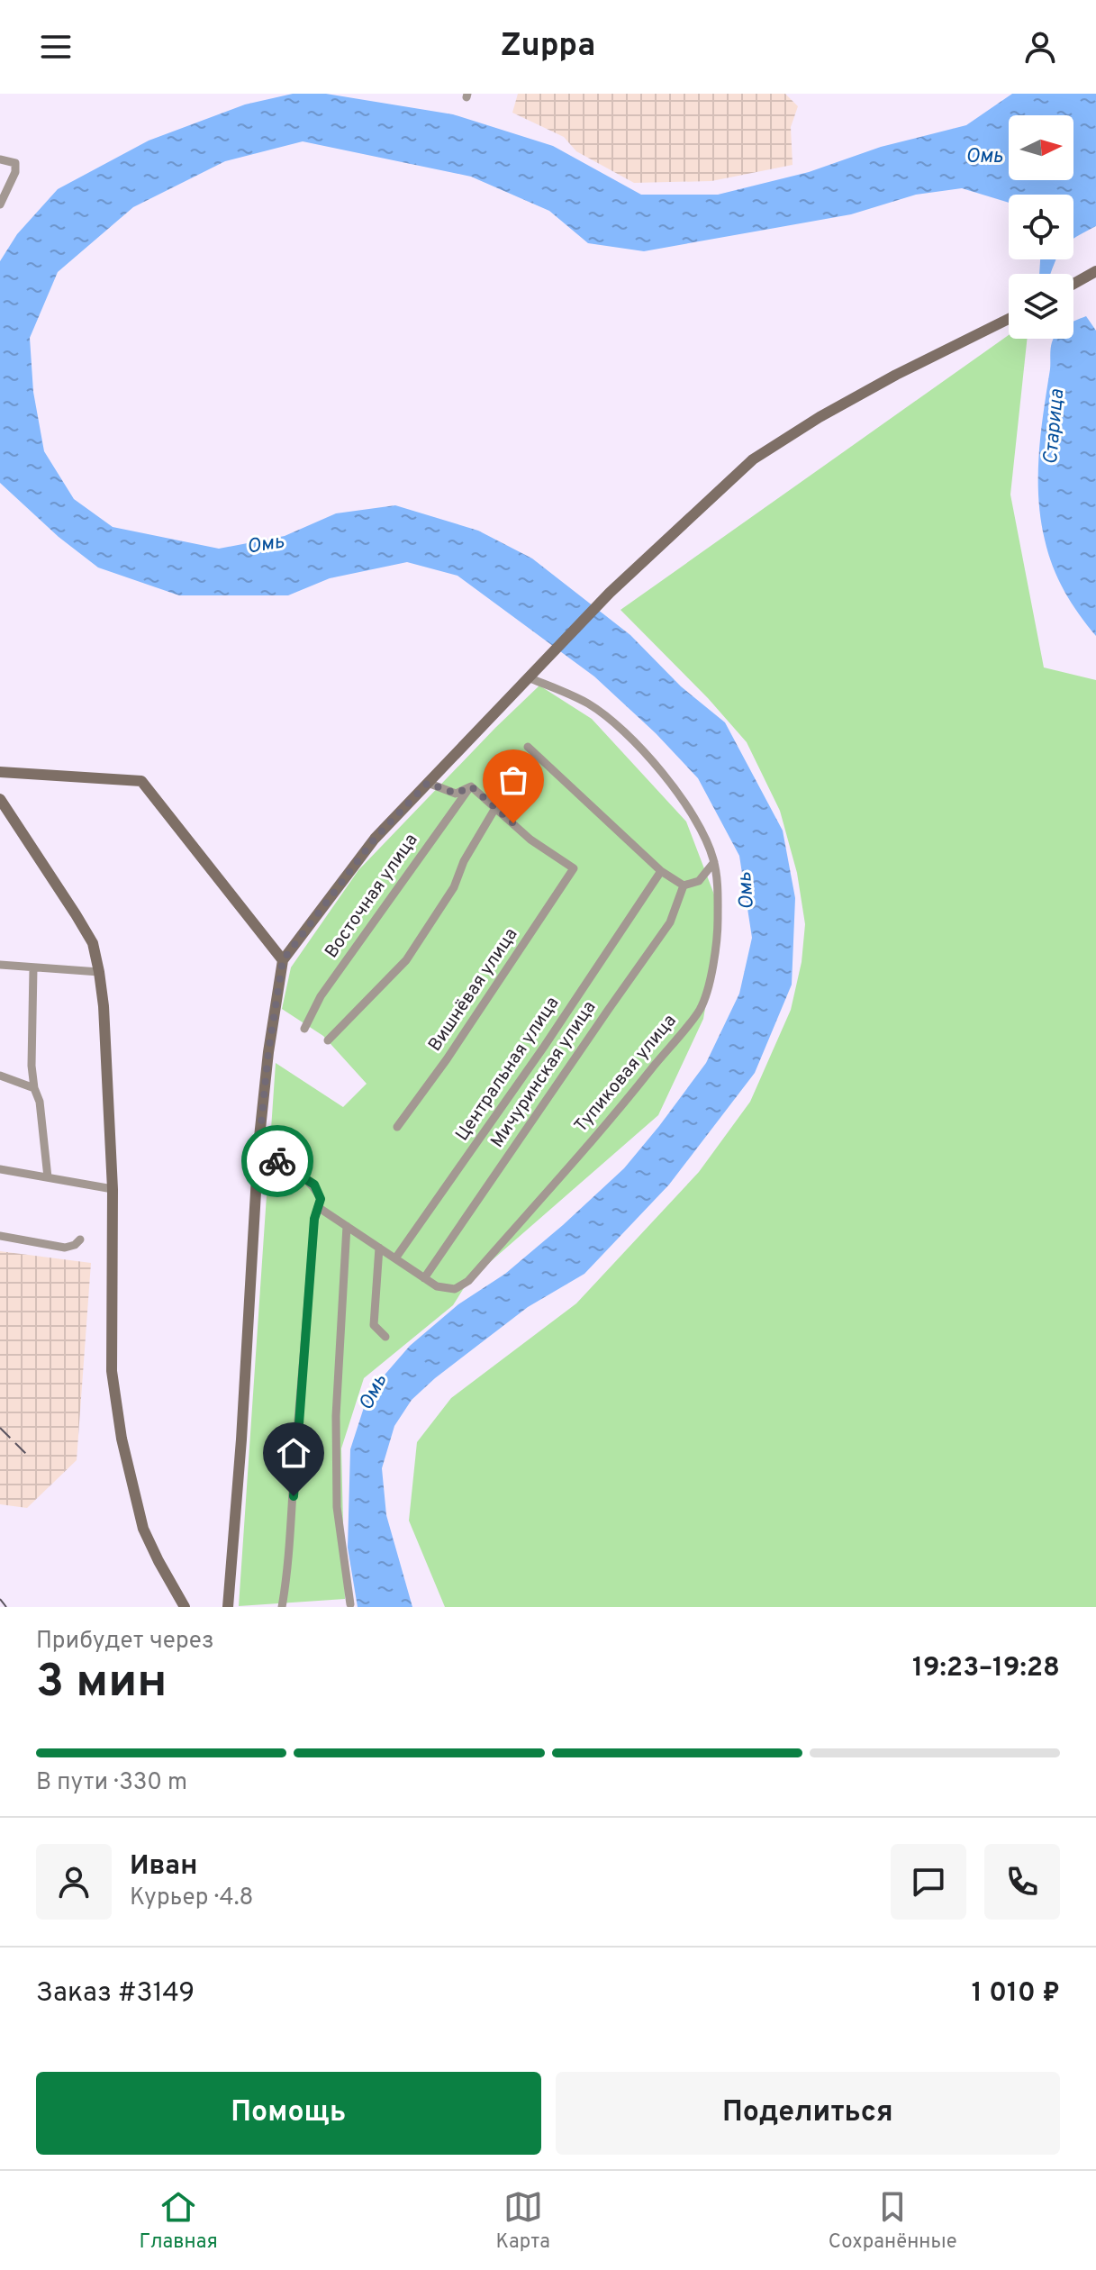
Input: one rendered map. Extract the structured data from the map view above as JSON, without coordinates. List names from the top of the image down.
{
  "streets": {
    "street": [
      "Восточная улица",
      "Вишнёвая улица",
      "Центральная улица",
      "Тупиковая улица",
      "Мичуринская улица"
    ]
  },
  "crossings": [
    ["Тупиковая улица", "Мичуринская улица"]
  ],
  "water": ["Омь", "Старица"],
  "north": "right",
  "page": {
    "header": "Zuppa",
    "heading": ["3 мин", "Прибудет через", "19:23–19:28"],
    "panel": [
      "Иван",
      "Курьер · 4.8",
      "Заказ #3149",
      "1 010 ₽"
    ],
    "bar": "В пути · 330 m",
    "buttons": ["Помощь", "Поделиться"],
    "tabs": ["Главная", "Карта", "Сохранённые"]
  }
}
